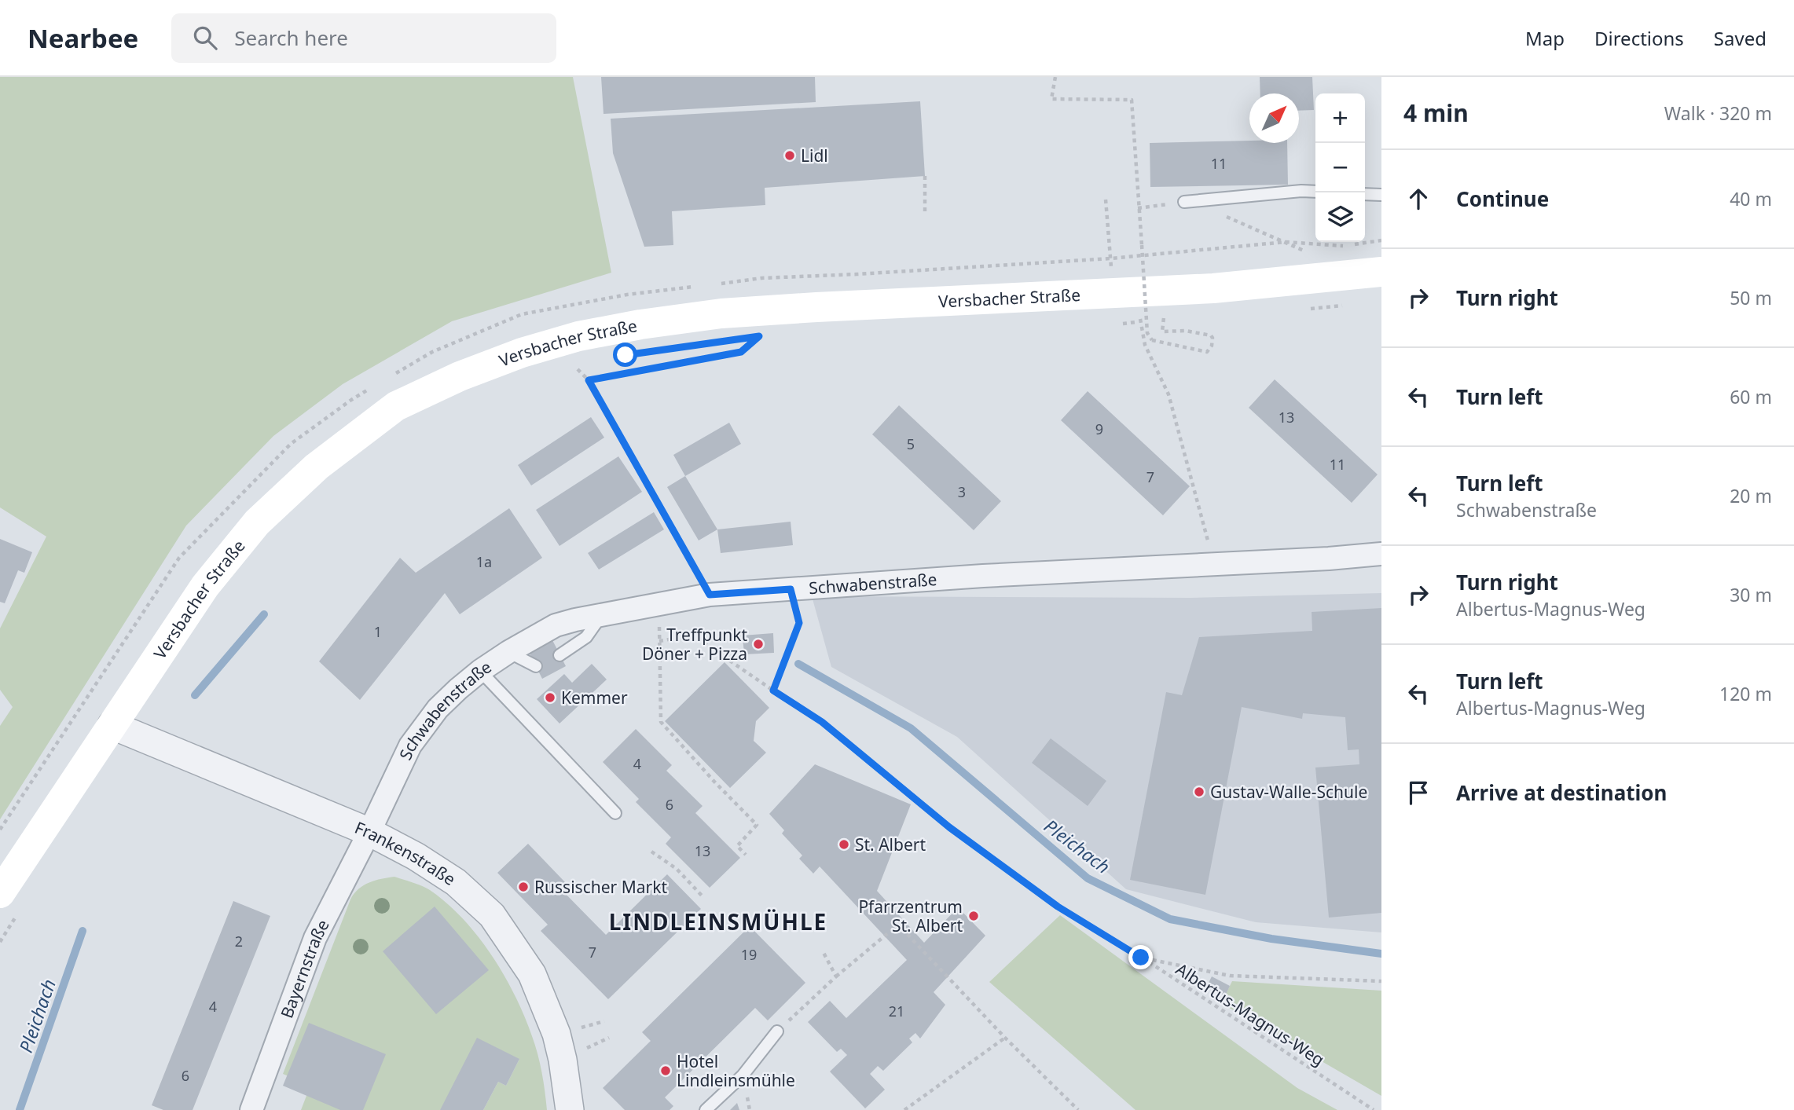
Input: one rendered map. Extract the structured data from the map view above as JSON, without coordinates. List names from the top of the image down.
{
  "streets": {
    "main road": ["Versbacher Straße"],
    "street": ["Schwabenstraße", "Frankenstraße", "Bayernstraße"],
    "path": ["Albertus-Magnus-Weg"]
  },
  "crossings": [
    ["Versbacher Straße", "Frankenstraße"],
    ["Schwabenstraße", "Frankenstraße"],
    ["Schwabenstraße", "Bayernstraße"],
    ["Frankenstraße", "Bayernstraße"]
  ],
  "districts": ["LINDLEINSMÜHLE"],
  "water": ["Pleichach"],
  "places": [
    "Lidl",
    "Treffpunkt Döner + Pizza",
    "Kemmer",
    "Gustav-Walle-Schule",
    "St. Albert",
    "Russischer Markt",
    "Pfarrzentrum St. Albert",
    "Hotel Lindleinsmühle"
  ],
  "house_numbers": [
    "11",
    "13",
    "9",
    "5",
    "11",
    "7",
    "3",
    "1a",
    "1",
    "4",
    "6",
    "13",
    "2",
    "7",
    "19",
    "4",
    "21",
    "6"
  ],
  "north": "top right",
  "page": {
    "header": "Nearbee",
    "search": "Search here",
    "nav": ["Map", "Directions", "Saved"],
    "heading": ["4 min", "Walk · 320 m"],
    "map_buttons": ["+", "−"],
    "list": [
      ["Continue", "40 m"],
      ["Turn right", "50 m"],
      ["Turn left", "60 m"],
      ["Turn left", "Schwabenstraße", "20 m"],
      ["Turn right", "Albertus-Magnus-Weg", "30 m"],
      ["Turn left", "Albertus-Magnus-Weg", "120 m"],
      "Arrive at destination"
    ]
  }
}
